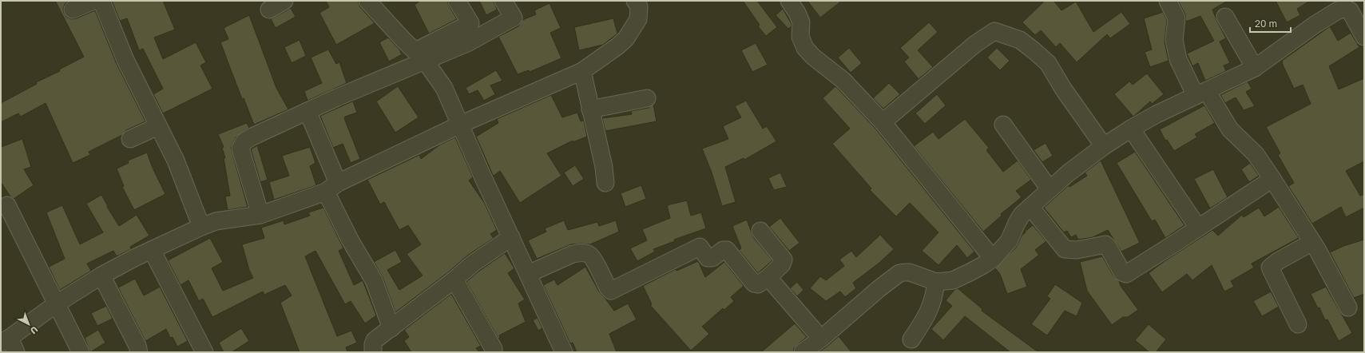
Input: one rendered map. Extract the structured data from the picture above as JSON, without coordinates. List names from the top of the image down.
{
  "scale_bar": "20 m",
  "north": "bottom right"
}
